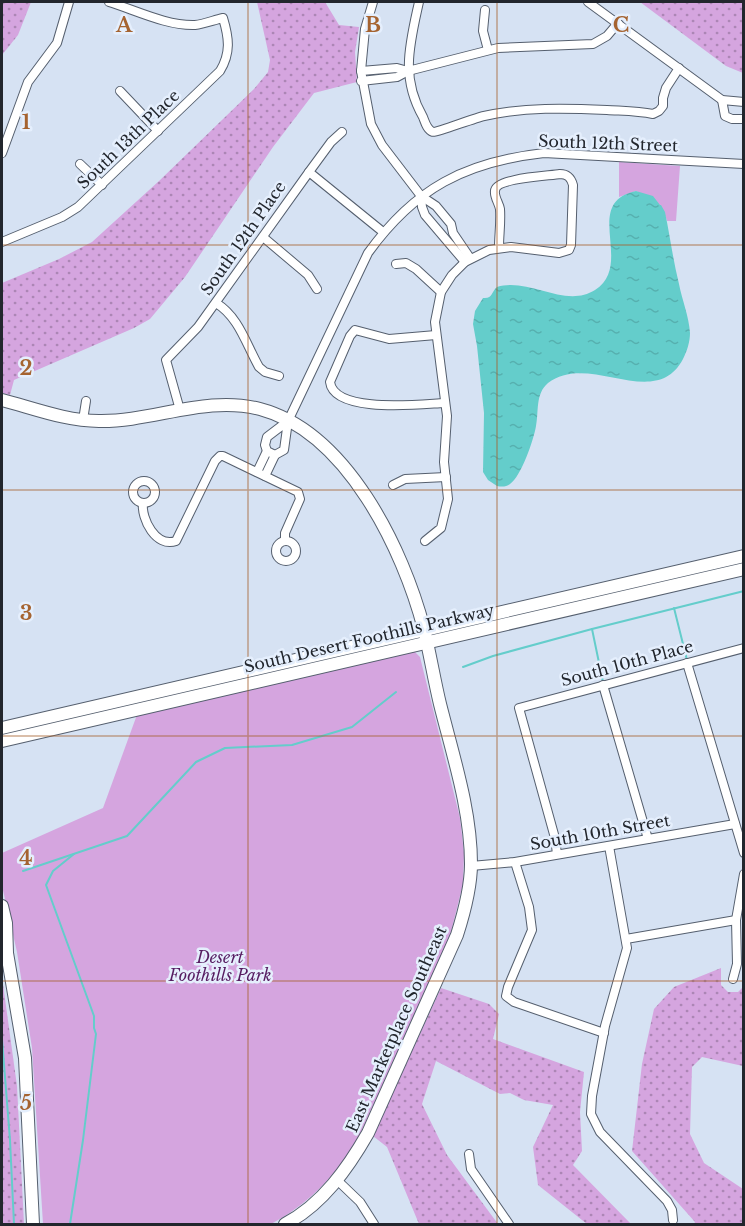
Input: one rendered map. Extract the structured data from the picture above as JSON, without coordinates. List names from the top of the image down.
{
  "streets": {
    "street": [
      "South 13th Place",
      "South 12th Street",
      "South 12th Place",
      "South Desert Foothills Parkway",
      "South 10th Place",
      "South 10th Street",
      "East Marketplace Southeast"
    ]
  },
  "crossings": [
    ["South 12th Street", "East Marketplace Southeast"],
    ["South Desert Foothills Parkway", "East Marketplace Southeast"],
    ["South 10th Place", "South 10th Street"],
    ["South 10th Street", "East Marketplace Southeast"]
  ],
  "parks": ["Desert Foothills Park"],
  "grid": {
    "columns": ["A", "B", "C"],
    "rows": [
      "1",
      "2",
      "3",
      "4",
      "5"
    ]
  }
}
